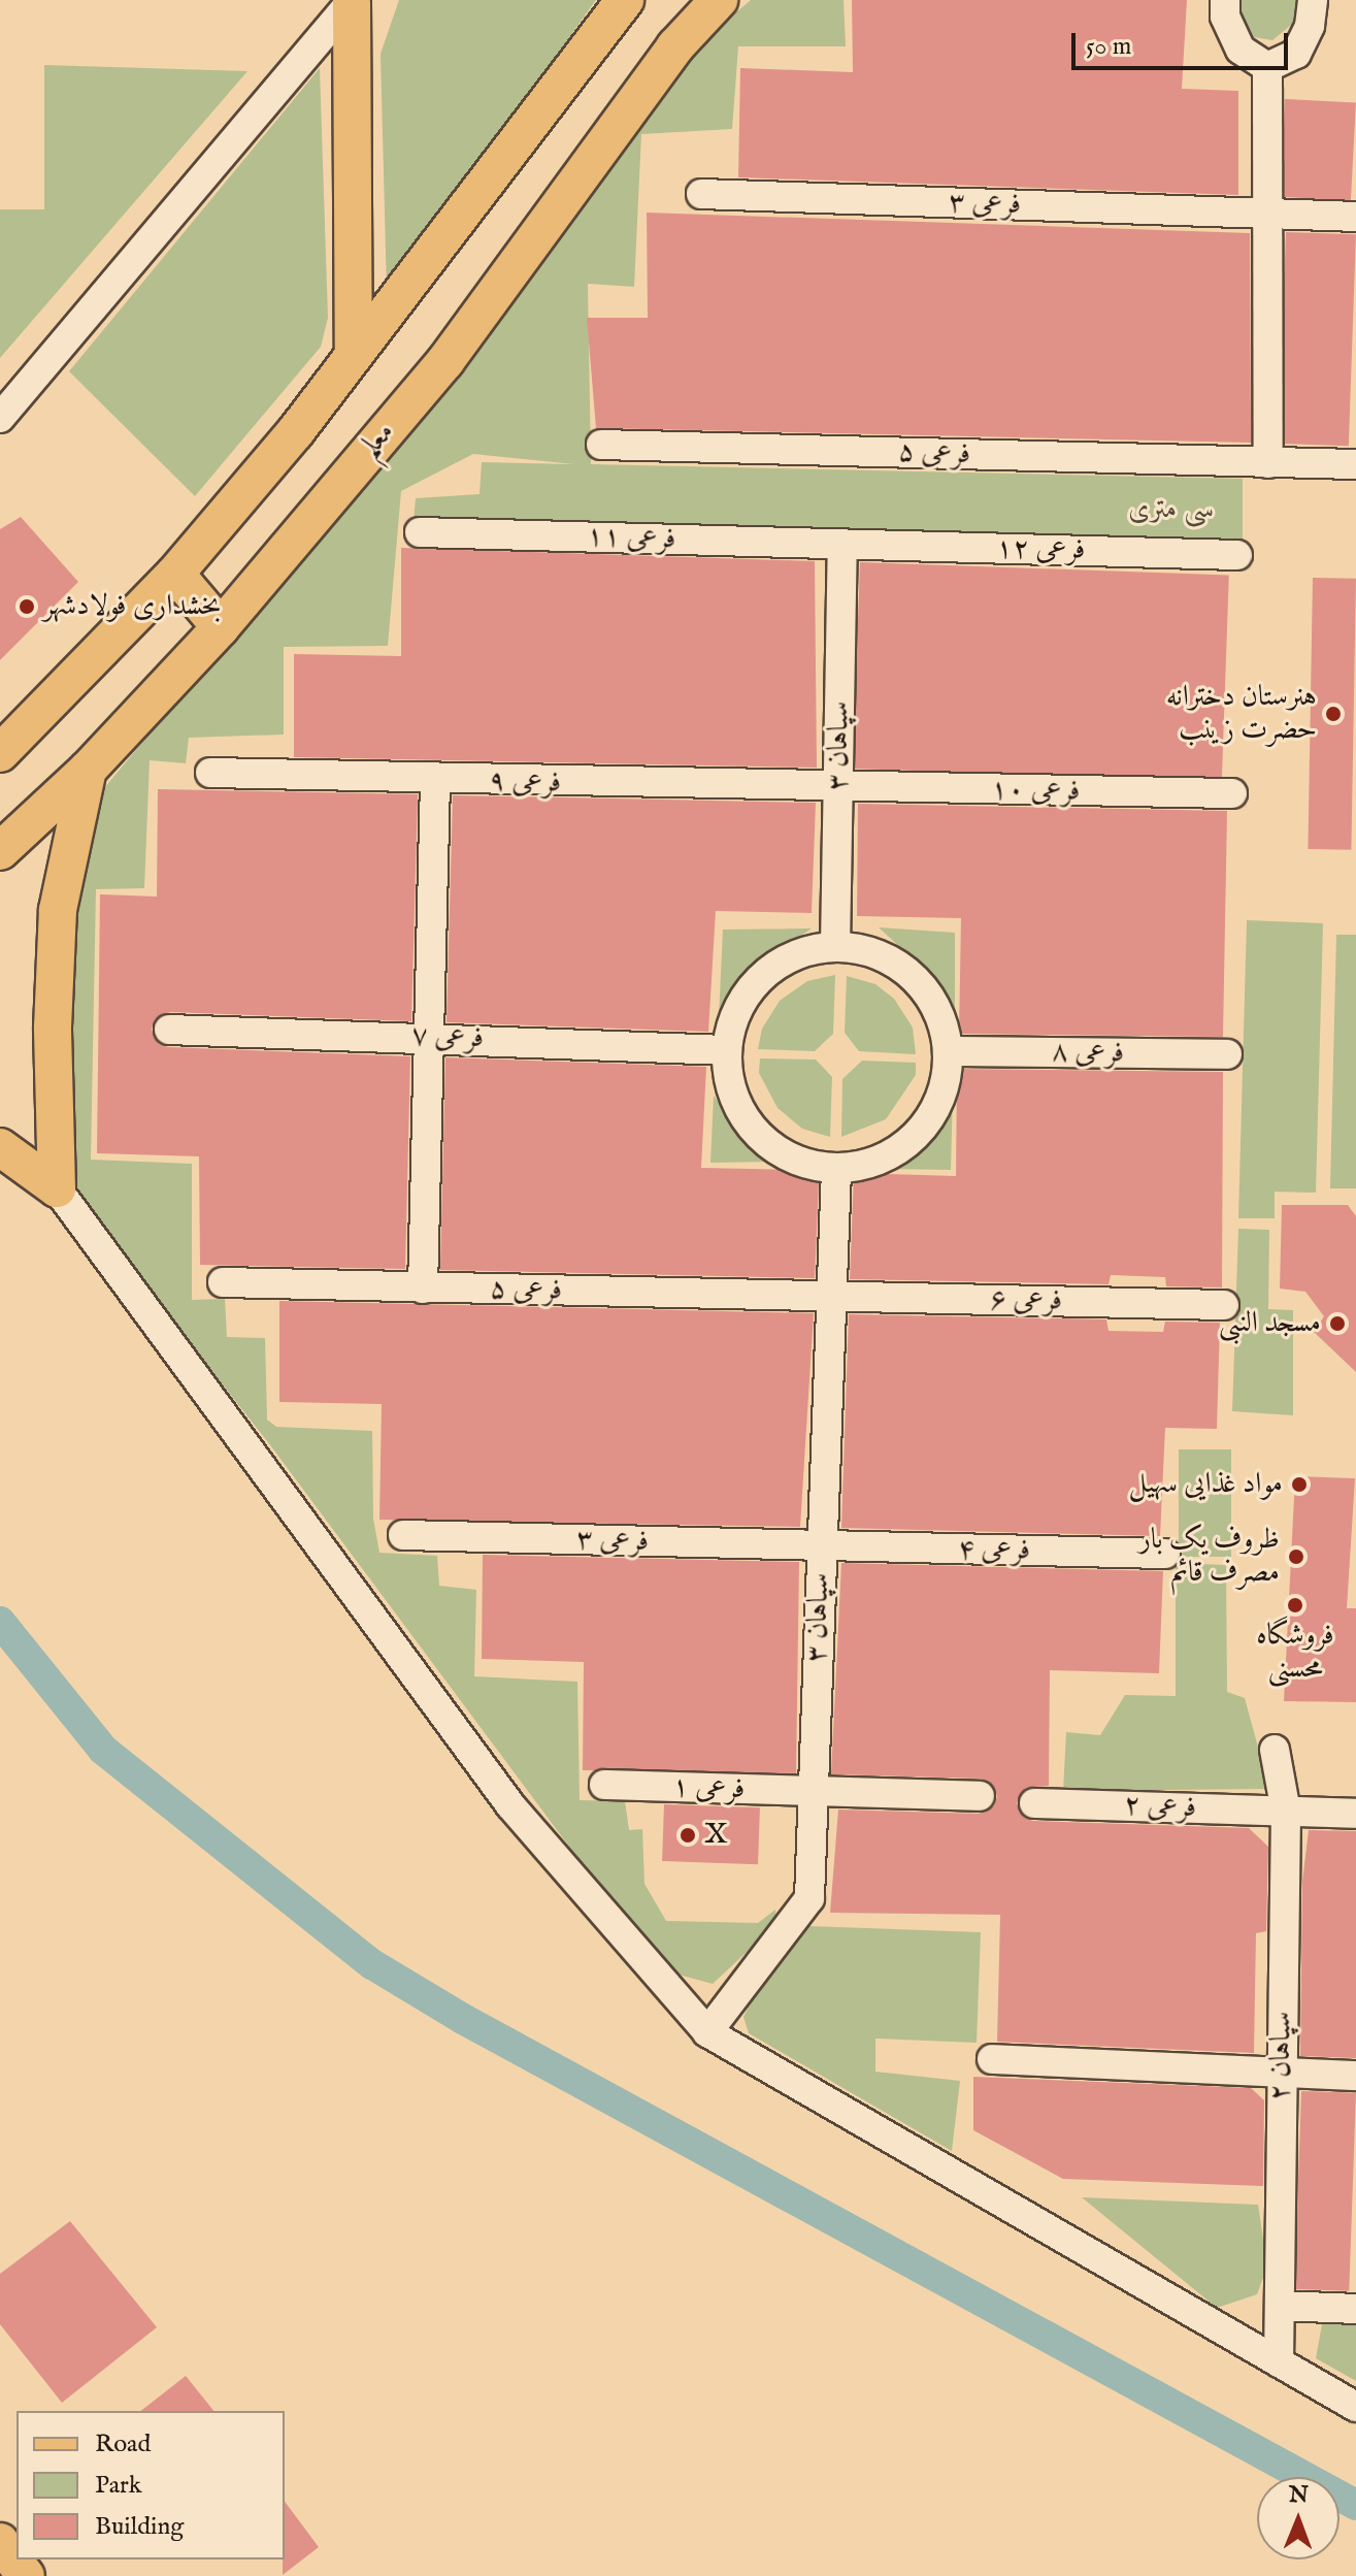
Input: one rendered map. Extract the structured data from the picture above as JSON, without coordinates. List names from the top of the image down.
{
  "streets": {
    "main road": ["معلم"],
    "street": [
      "فرعی ۳",
      "فرعی ۵",
      "فرعی ۱۱",
      "فرعی ۱۲",
      "سپاهان ۳",
      "فرعی ۹",
      "فرعی ۱۰",
      "فرعی ۷",
      "فرعی ۸",
      "فرعی ۶",
      "فرعی ۴",
      "فرعی ۱",
      "فرعی ۲",
      "سپاهان ۲"
    ]
  },
  "crossings": [
    ["فرعی ۳", "سپاهان ۳"],
    ["فرعی ۳", "فرعی ۴"],
    ["فرعی ۵", "سپاهان ۳"],
    ["فرعی ۵", "فرعی ۶"],
    ["فرعی ۱۱", "فرعی ۱۲"],
    ["فرعی ۱۱", "سپاهان ۳"],
    ["فرعی ۱۲", "سپاهان ۳"],
    ["سپاهان ۳", "فرعی ۹"],
    ["سپاهان ۳", "فرعی ۱۰"],
    ["سپاهان ۳", "فرعی ۷"],
    ["سپاهان ۳", "فرعی ۸"],
    ["سپاهان ۳", "فرعی ۶"],
    ["سپاهان ۳", "فرعی ۴"],
    ["سپاهان ۳", "فرعی ۱"],
    ["فرعی ۹", "فرعی ۱۰"],
    ["فرعی ۷", "فرعی ۸"],
    ["فرعی ۲", "سپاهان ۲"]
  ],
  "parks": ["سی متری"],
  "places": [
    "بخشداری فولادشهر",
    "هنرستان دخترانه حضرت زینب",
    "مسجد النبی",
    "مواد غذایی سهیل",
    "ظروف یک بار مصرف قائم",
    "فروشگاه محسنی",
    "X"
  ],
  "legend": ["Road", "Park", "Building"],
  "scale_bar": "50 m",
  "north": "top"
}
